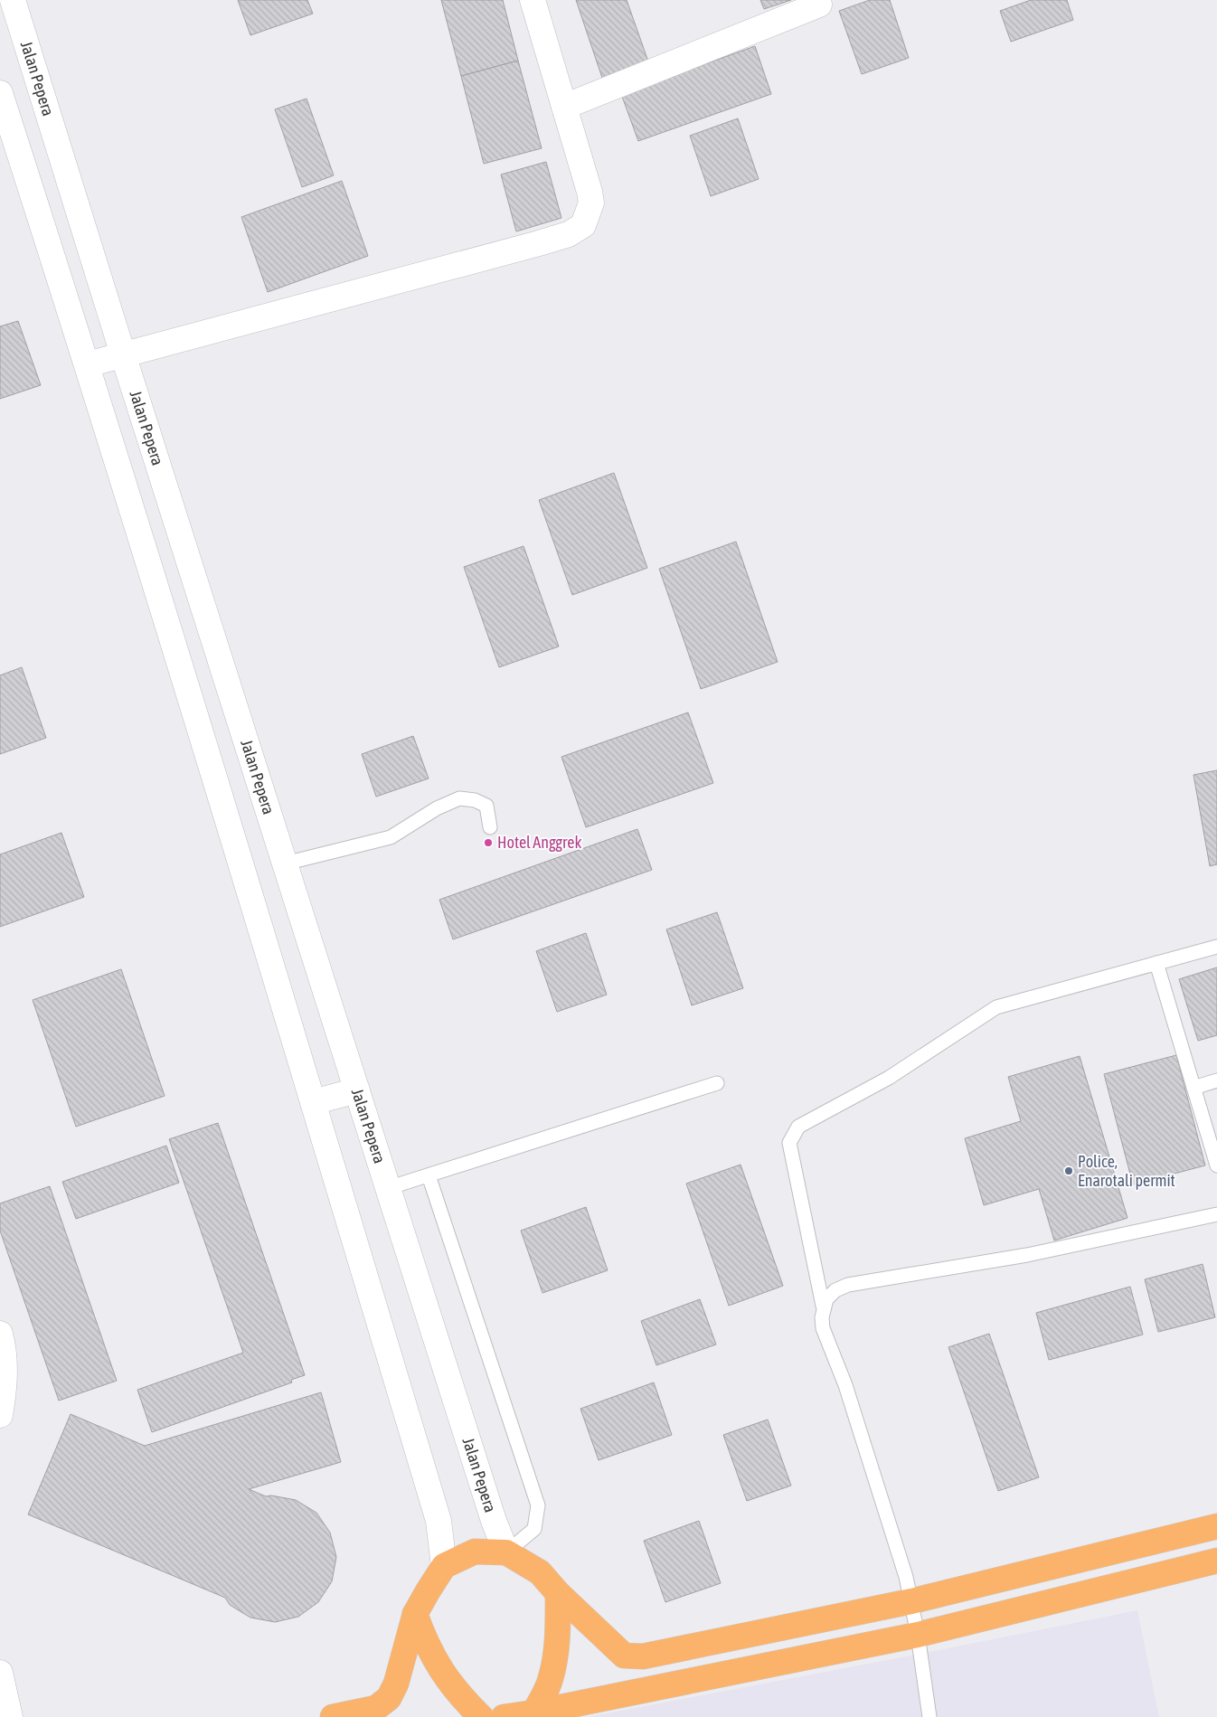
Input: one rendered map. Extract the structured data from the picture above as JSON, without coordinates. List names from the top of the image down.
{
  "streets": {
    "main road": ["Jalan Pepera"]
  },
  "places": ["Hotel Anggrek", "Police, Enarotali permit"]
}
